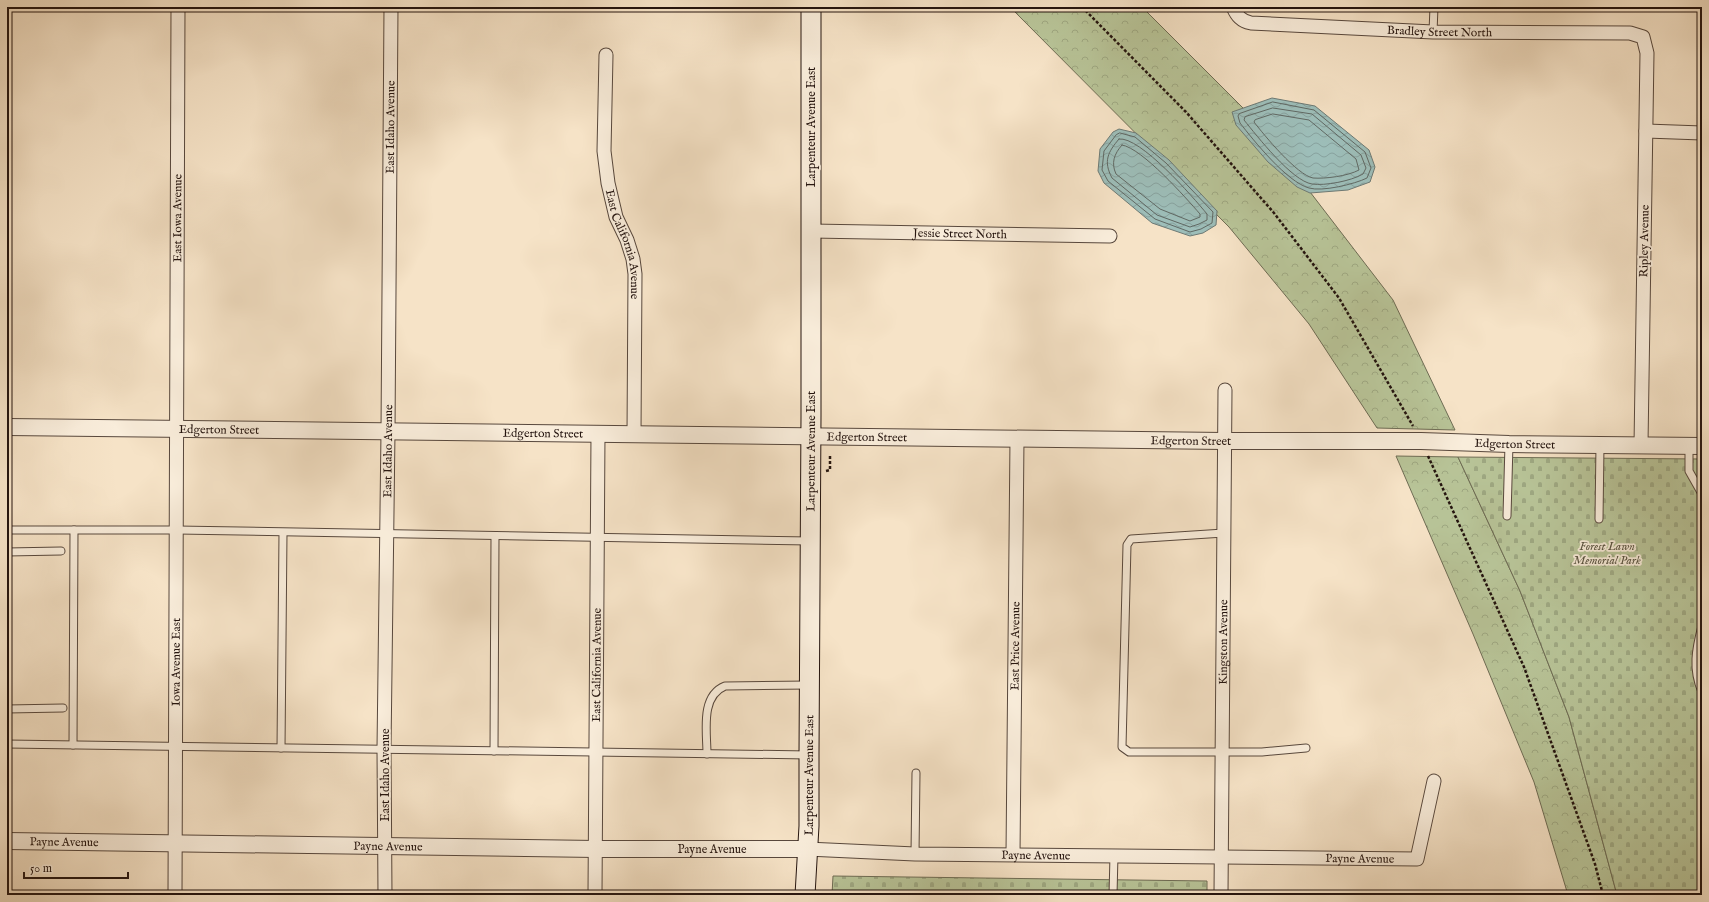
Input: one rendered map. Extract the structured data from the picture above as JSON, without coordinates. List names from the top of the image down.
{
  "streets": {
    "main road": ["Larpenteur Avenue East"],
    "street": [
      "Bradley Street North",
      "East Idaho Avenue",
      "East Iowa Avenue",
      "Jessie Street North",
      "Ripley Avenue",
      "East California Avenue",
      "Edgerton Street",
      "Kingston Avenue",
      "East Price Avenue",
      "Iowa Avenue East",
      "Payne Avenue"
    ]
  },
  "crossings": [
    ["Bradley Street North", "Ripley Avenue"],
    ["East Idaho Avenue", "Edgerton Street"],
    ["East Idaho Avenue", "Payne Avenue"],
    ["Larpenteur Avenue East", "Jessie Street North"],
    ["Larpenteur Avenue East", "Edgerton Street"],
    ["Larpenteur Avenue East", "Payne Avenue"],
    ["East Iowa Avenue", "Edgerton Street"],
    ["East Iowa Avenue", "Iowa Avenue East"],
    ["Ripley Avenue", "Edgerton Street"],
    ["East California Avenue", "Edgerton Street"],
    ["East California Avenue", "Payne Avenue"],
    ["Edgerton Street", "Kingston Avenue"],
    ["Edgerton Street", "East Price Avenue"],
    ["Edgerton Street", "Iowa Avenue East"],
    ["Kingston Avenue", "Payne Avenue"],
    ["East Price Avenue", "Payne Avenue"],
    ["Iowa Avenue East", "Payne Avenue"]
  ],
  "parks": ["Forest Lawn Memorial Park"],
  "scale_bar": "50 m"
}
